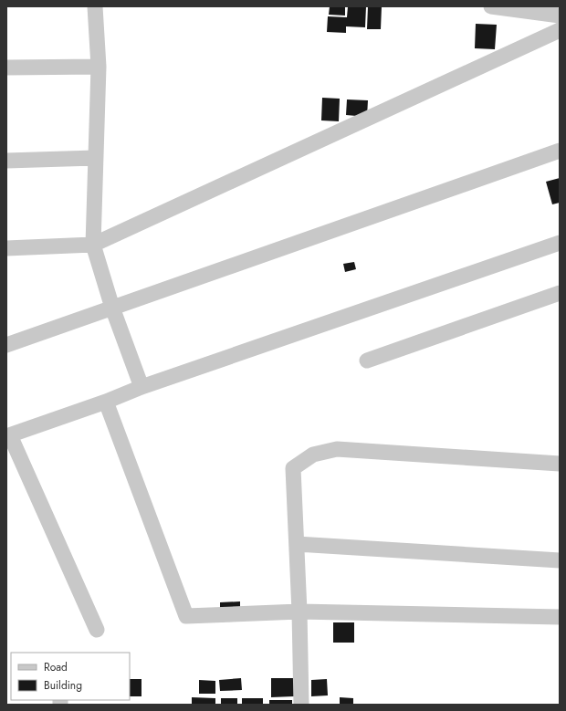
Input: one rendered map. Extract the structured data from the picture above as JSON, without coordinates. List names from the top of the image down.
{
  "legend": ["Road", "Building"]
}
